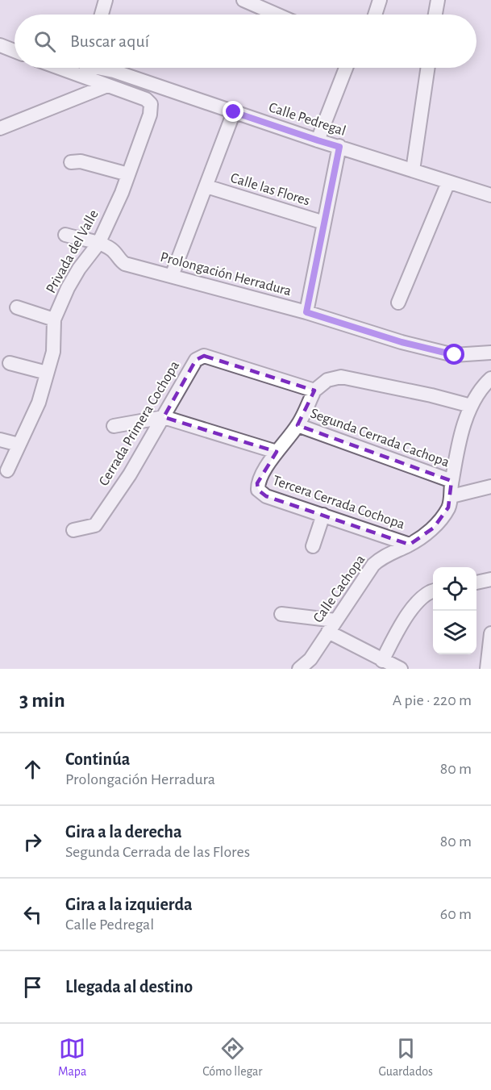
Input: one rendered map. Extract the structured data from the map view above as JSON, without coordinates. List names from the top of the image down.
{
  "streets": {
    "street": [
      "Calle Pedregal",
      "Calle las Flores",
      "Privada del Valle",
      "Prolongación Herradura",
      "Cerrada Primera Cochopa",
      "Segunda Cerrada Cachopa",
      "Tercera Cerrada Cochopa",
      "Calle Cachopa"
    ]
  },
  "crossings": [
    ["Privada del Valle", "Prolongación Herradura"],
    ["Tercera Cerrada Cochopa", "Calle Cachopa"]
  ],
  "page": {
    "search": "Buscar aquí",
    "heading": ["3 min", "A pie · 220 m"],
    "list": [
      ["Continúa", "Prolongación Herradura", "80 m"],
      ["Gira a la derecha", "Segunda Cerrada de las Flores", "80 m"],
      ["Gira a la izquierda", "Calle Pedregal", "60 m"],
      "Llegada al destino"
    ],
    "nav": ["Mapa", "Cómo llegar", "Guardados"]
  }
}
